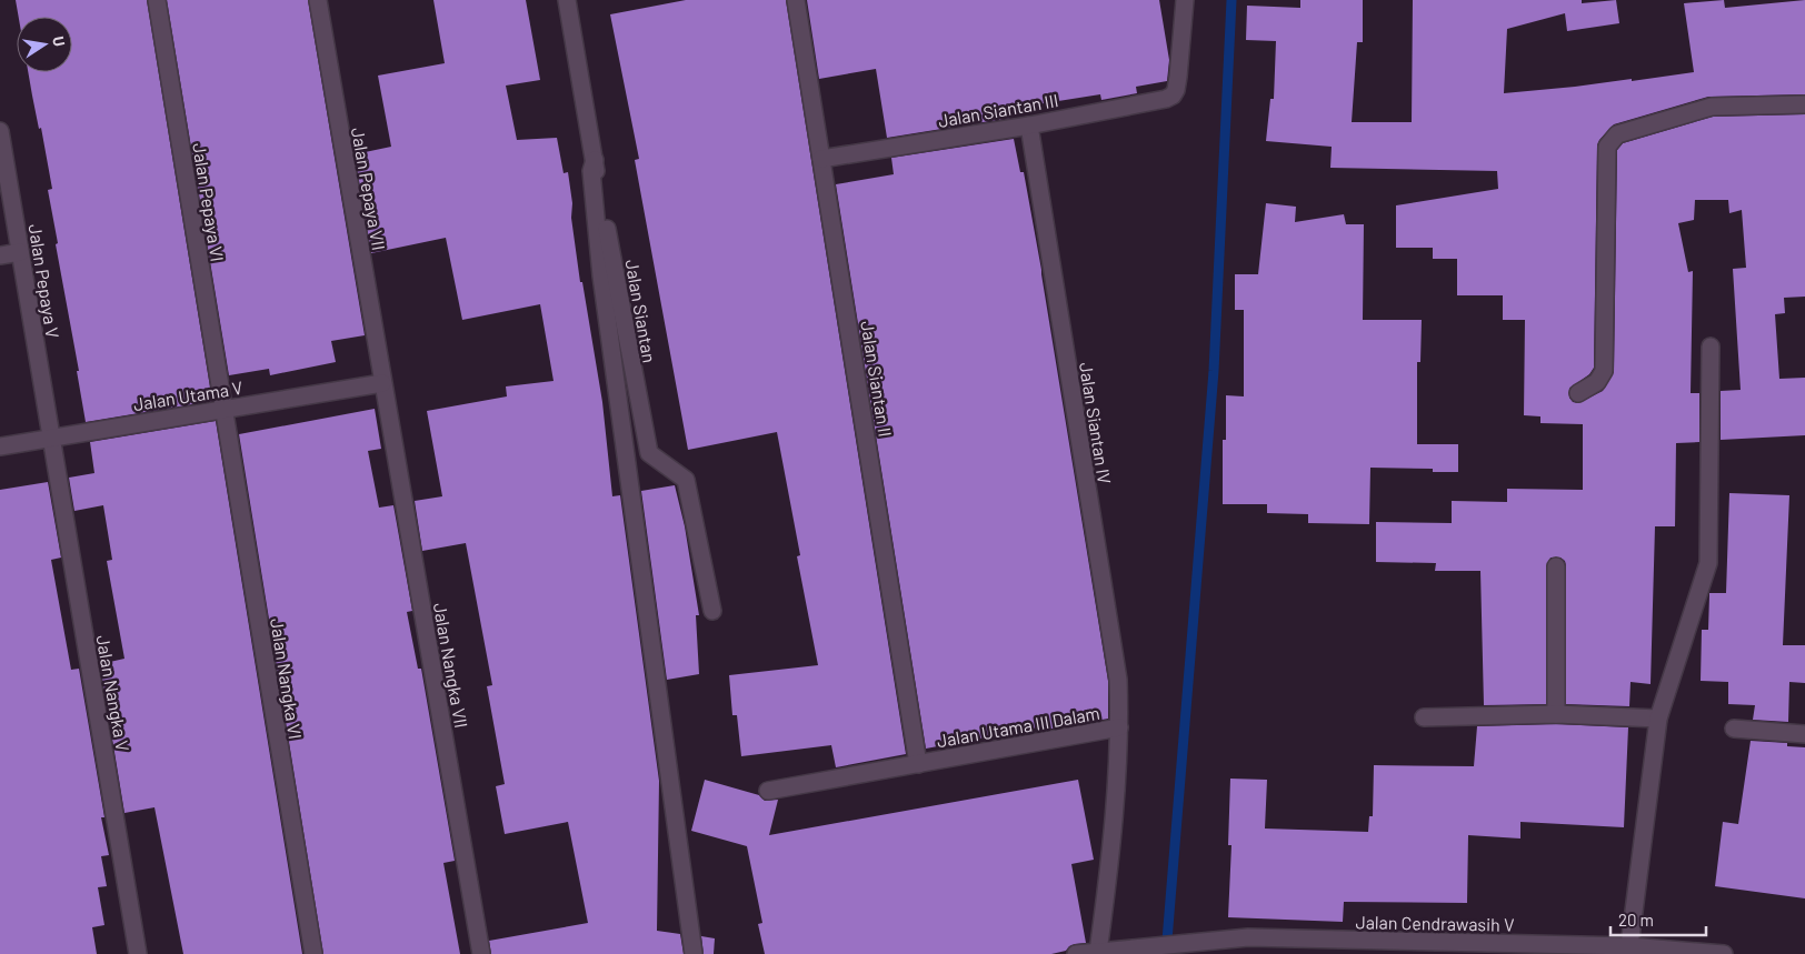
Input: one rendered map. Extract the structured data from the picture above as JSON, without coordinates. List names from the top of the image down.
{
  "streets": {
    "street": [
      "Jalan Siantan III",
      "Jalan Pepaya VII",
      "Jalan Pepaya VI",
      "Jalan Pepaya V",
      "Jalan Siantan",
      "Jalan Siantan II",
      "Jalan Utama V",
      "Jalan Siantan IV",
      "Jalan Nangka VII",
      "Jalan Nangka VI",
      "Jalan Nangka V",
      "Jalan Utama III Dalam",
      "Jalan Cendrawasih V"
    ]
  },
  "crossings": [
    ["Jalan Siantan III", "Jalan Siantan II"],
    ["Jalan Siantan III", "Jalan Siantan IV"],
    ["Jalan Pepaya VII", "Jalan Utama V"],
    ["Jalan Pepaya VII", "Jalan Nangka VII"],
    ["Jalan Pepaya VI", "Jalan Utama V"],
    ["Jalan Pepaya VI", "Jalan Nangka VI"],
    ["Jalan Pepaya V", "Jalan Utama V"],
    ["Jalan Pepaya V", "Jalan Nangka V"],
    ["Jalan Siantan II", "Jalan Utama III Dalam"],
    ["Jalan Utama V", "Jalan Nangka VII"],
    ["Jalan Utama V", "Jalan Nangka VI"],
    ["Jalan Utama V", "Jalan Nangka V"],
    ["Jalan Siantan IV", "Jalan Utama III Dalam"],
    ["Jalan Utama III Dalam", "Jalan Cendrawasih V"]
  ],
  "scale_bar": "20 m",
  "north": "right"
}
